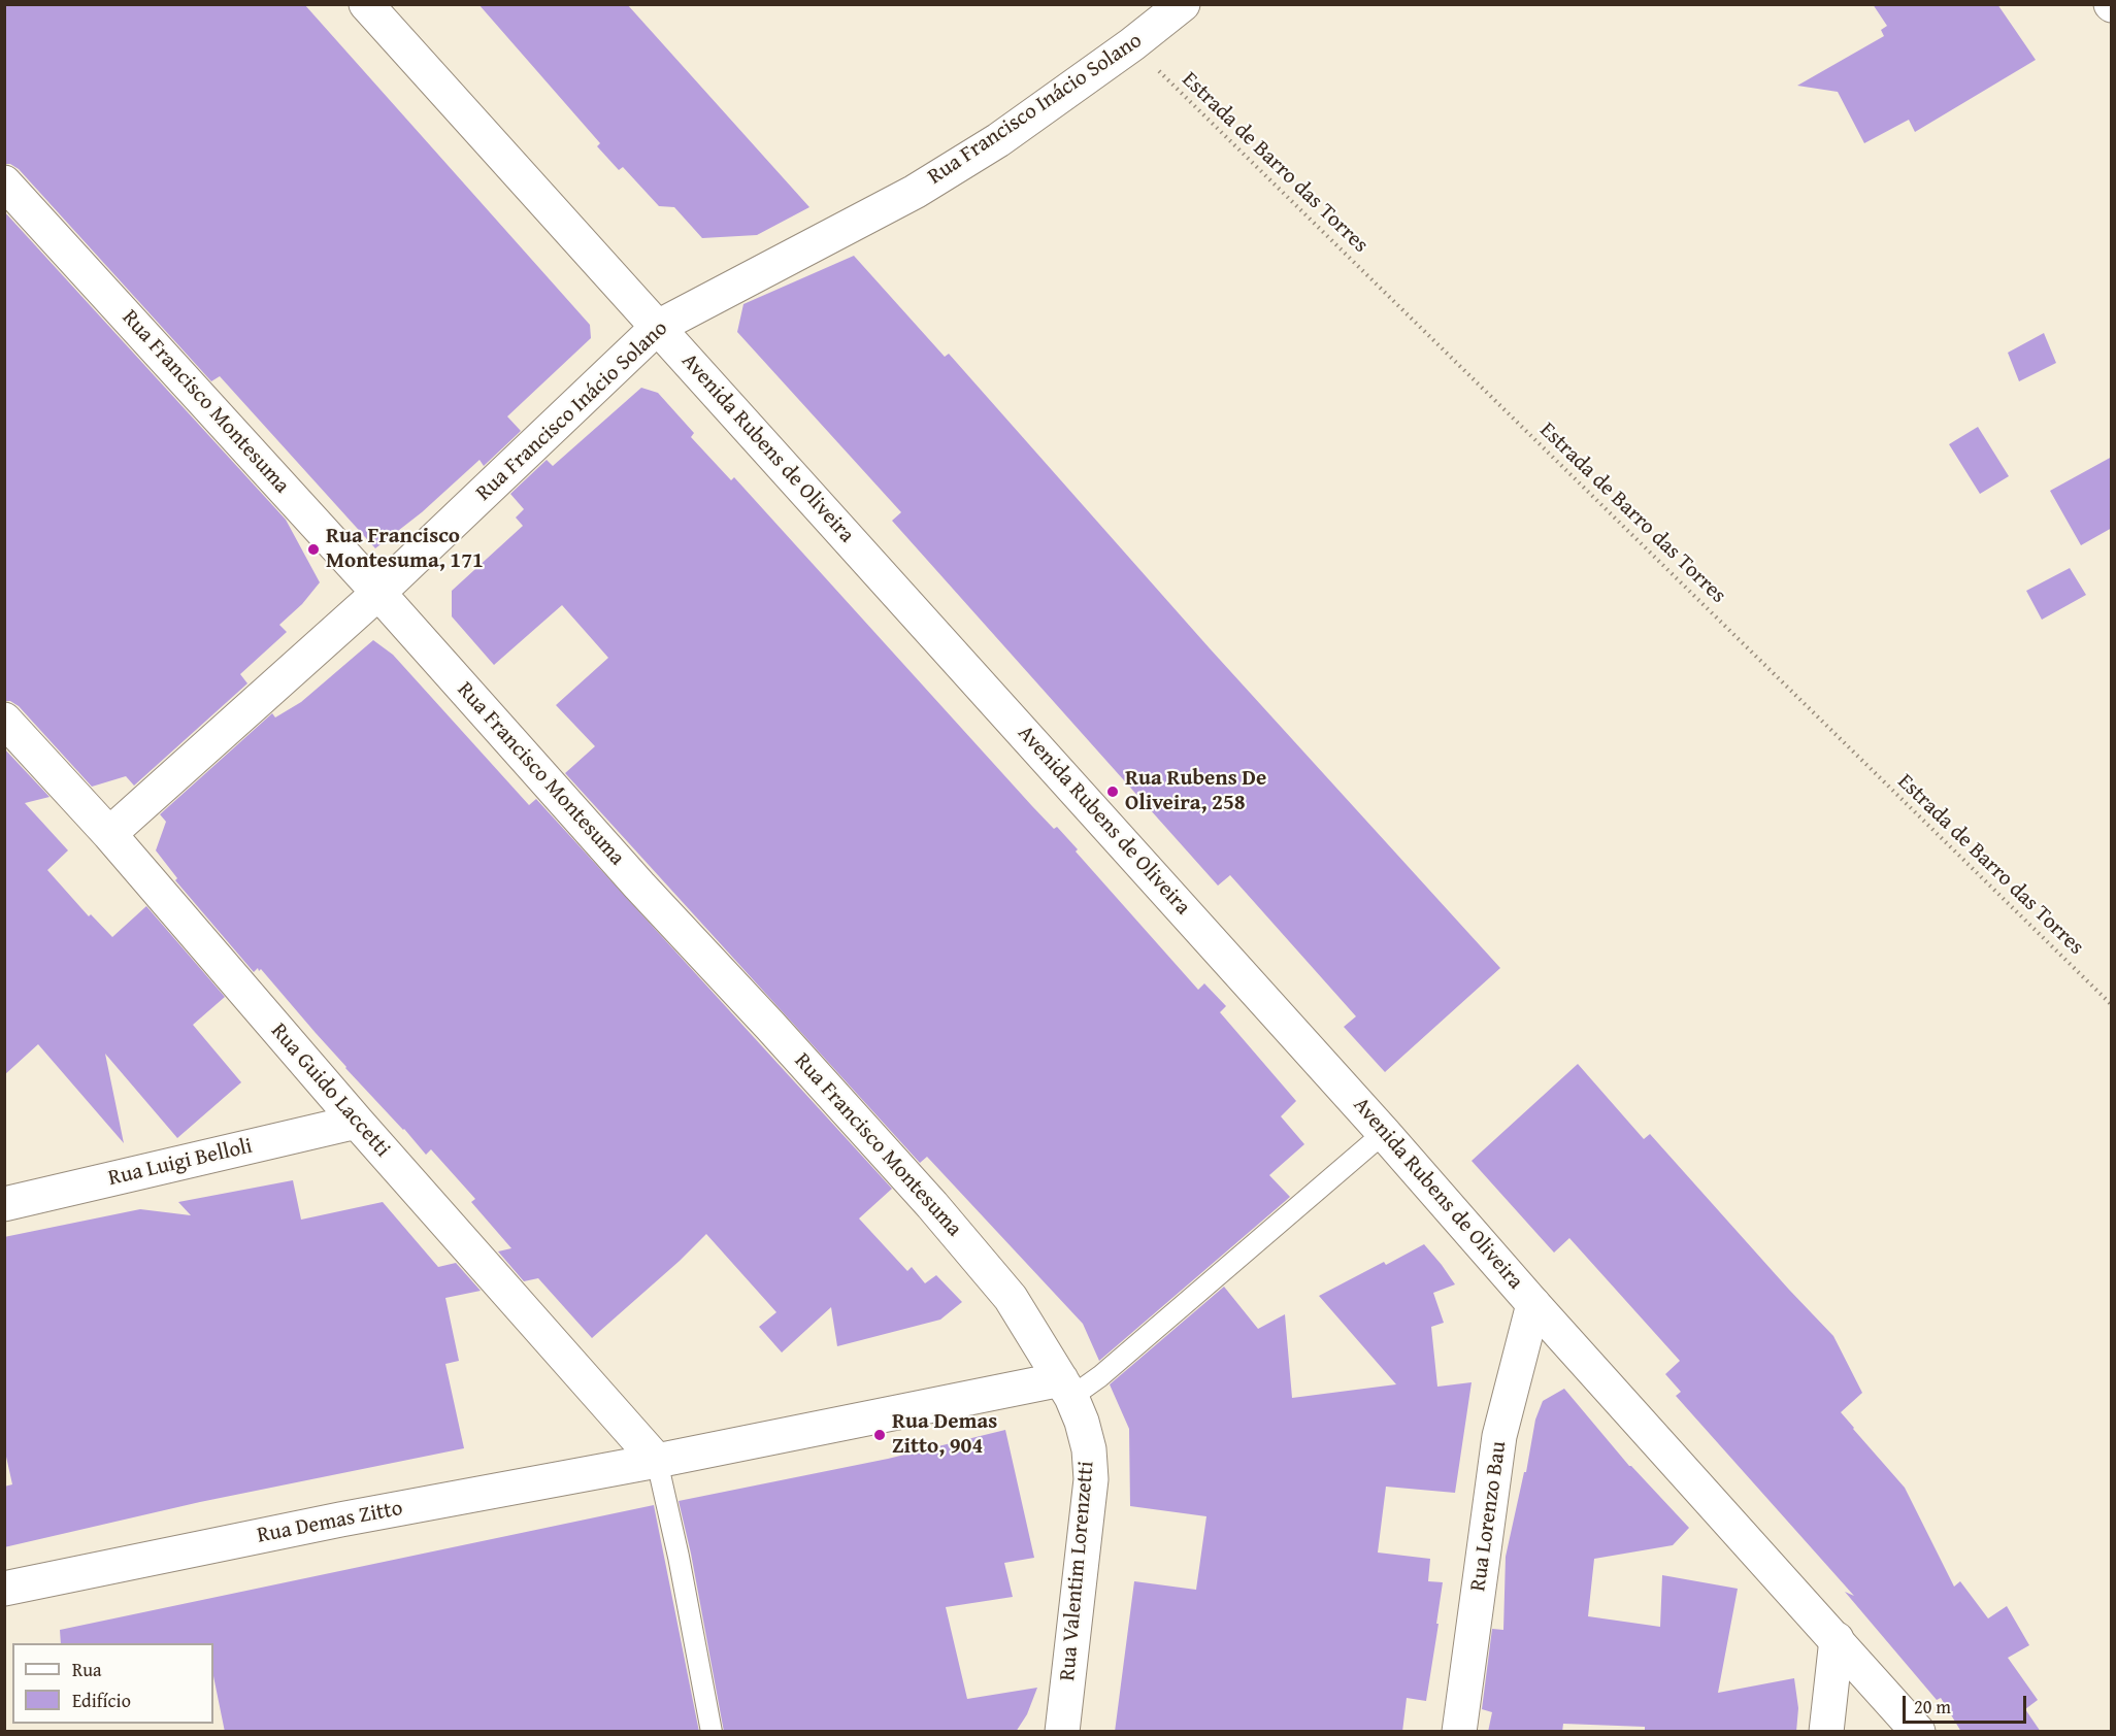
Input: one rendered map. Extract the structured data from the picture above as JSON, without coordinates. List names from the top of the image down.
{
  "streets": {
    "street": [
      "Rua Francisco Inácio Solano",
      "Rua Francisco Montesuma",
      "Avenida Rubens de Oliveira",
      "Rua Guido Laccetti",
      "Rua Luigi Belloli",
      "Rua Lorenzo Bau",
      "Rua Demas Zitto",
      "Rua Valentim Lorenzetti"
    ],
    "path": ["Estrada de Barro das Torres"]
  },
  "crossings": [
    ["Rua Francisco Inácio Solano", "Estrada de Barro das Torres"],
    ["Rua Francisco Inácio Solano", "Rua Francisco Montesuma"],
    ["Rua Francisco Inácio Solano", "Avenida Rubens de Oliveira"],
    ["Rua Francisco Inácio Solano", "Rua Guido Laccetti"],
    ["Rua Francisco Montesuma", "Rua Demas Zitto"],
    ["Rua Francisco Montesuma", "Rua Valentim Lorenzetti"],
    ["Avenida Rubens de Oliveira", "Rua Lorenzo Bau"],
    ["Rua Guido Laccetti", "Rua Luigi Belloli"],
    ["Rua Guido Laccetti", "Rua Demas Zitto"],
    ["Rua Demas Zitto", "Rua Valentim Lorenzetti"]
  ],
  "places": ["Rua Francisco Montesuma, 171", "Rua Rubens De Oliveira, 258", "Rua Demas Zitto, 904"],
  "legend": ["Rua", "Edifício"],
  "scale_bar": "20 m"
}
